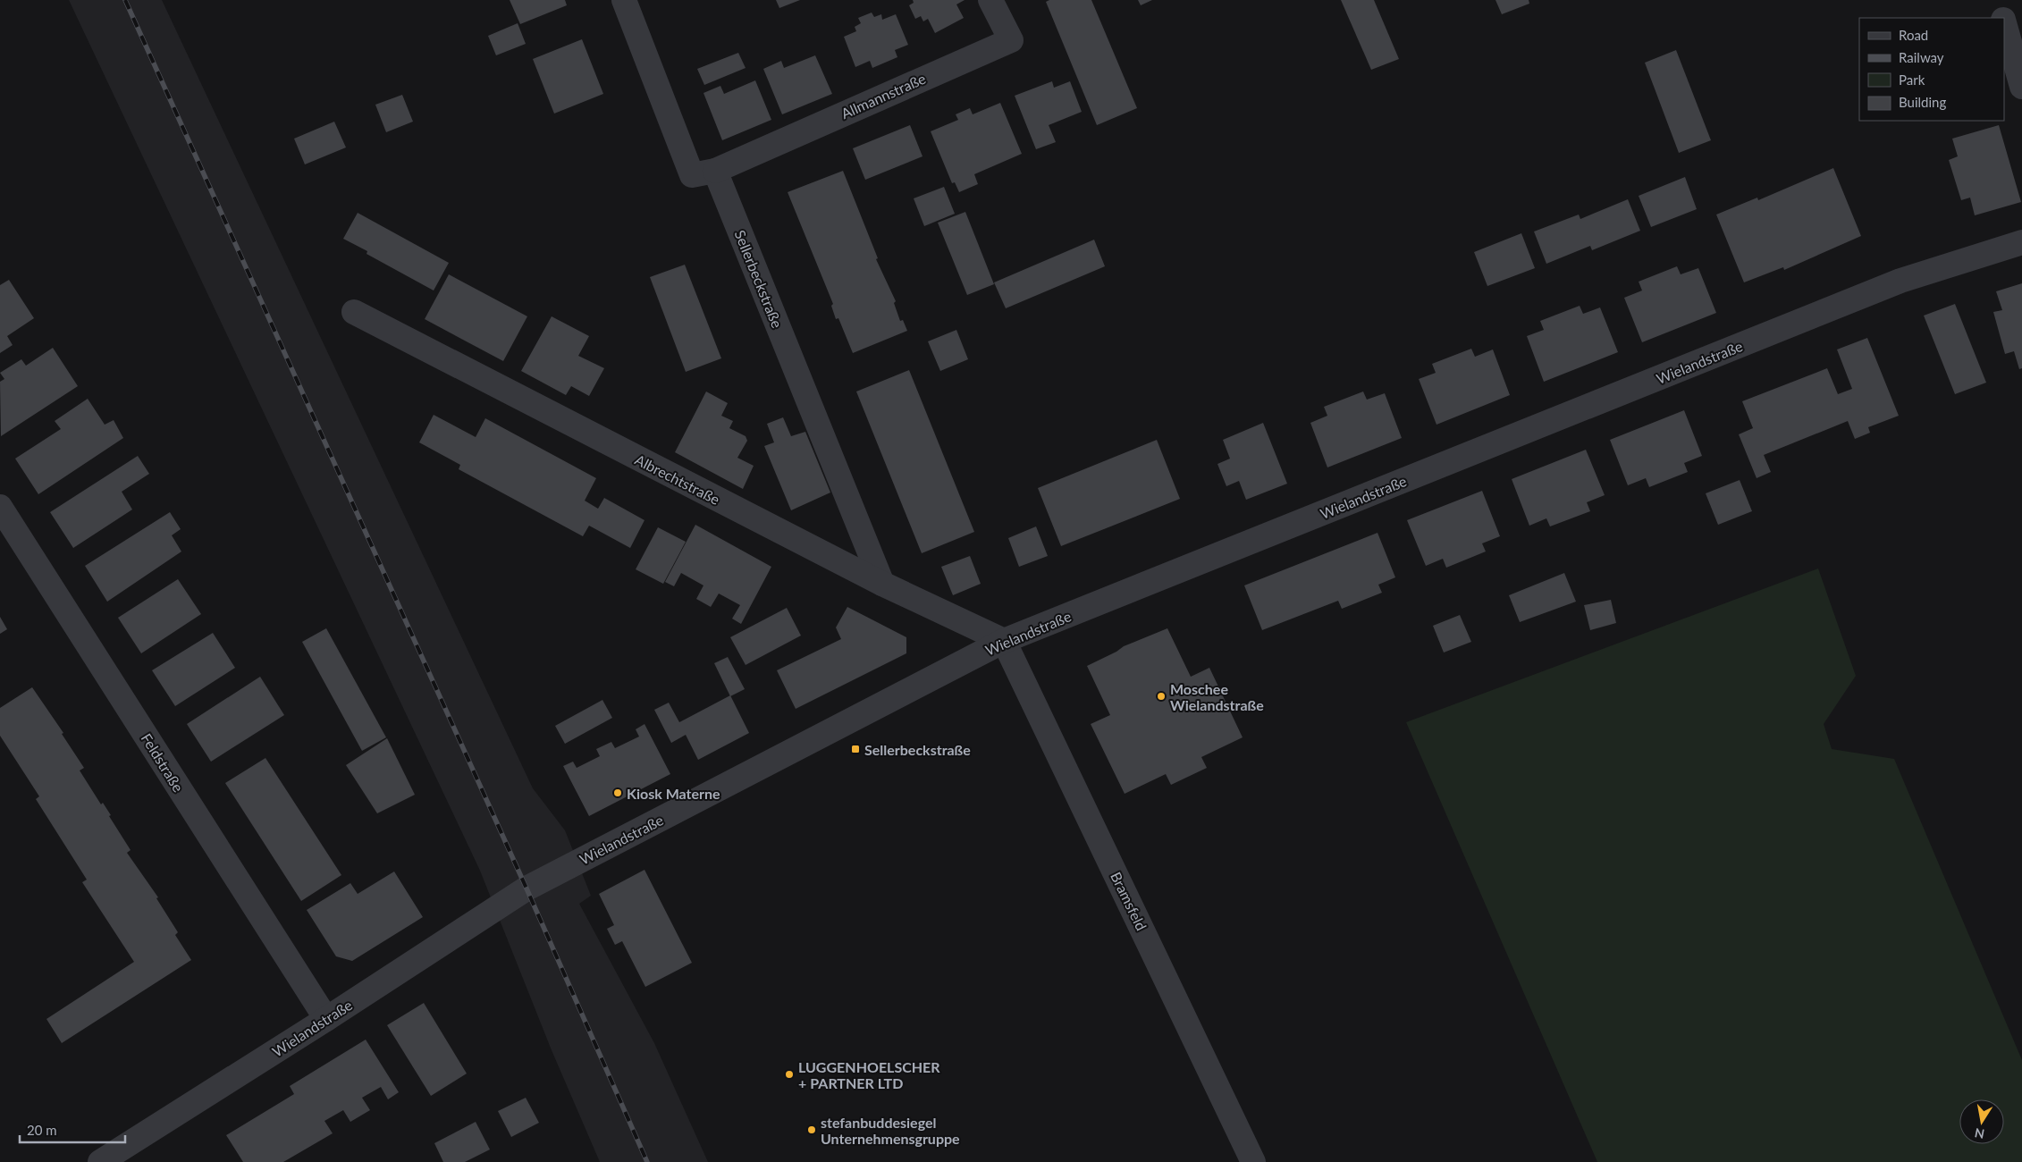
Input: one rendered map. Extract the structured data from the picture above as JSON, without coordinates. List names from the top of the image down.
{
  "streets": {
    "street": [
      "Allmannstraße",
      "Sellerbeckstraße",
      "Wielandstraße",
      "Albrechtstraße",
      "Feldstraße",
      "Bramsfeld"
    ]
  },
  "crossings": [
    ["Allmannstraße", "Sellerbeckstraße"],
    ["Sellerbeckstraße", "Albrechtstraße"],
    ["Wielandstraße", "Albrechtstraße"],
    ["Wielandstraße", "Feldstraße"],
    ["Wielandstraße", "Bramsfeld"],
    ["Albrechtstraße", "Bramsfeld"]
  ],
  "places": {
    "other": [
      "Moschee Wielandstraße",
      "Kiosk Materne",
      "LUGGENHOELSCHER + PARTNER LTD",
      "stefanbuddesiegel Unternehmensgruppe"
    ],
    "transit": ["Sellerbeckstraße"]
  },
  "legend": [
    "Road",
    "Railway",
    "Park",
    "Building"
  ],
  "scale_bar": "20 m",
  "north": "bottom"
}
